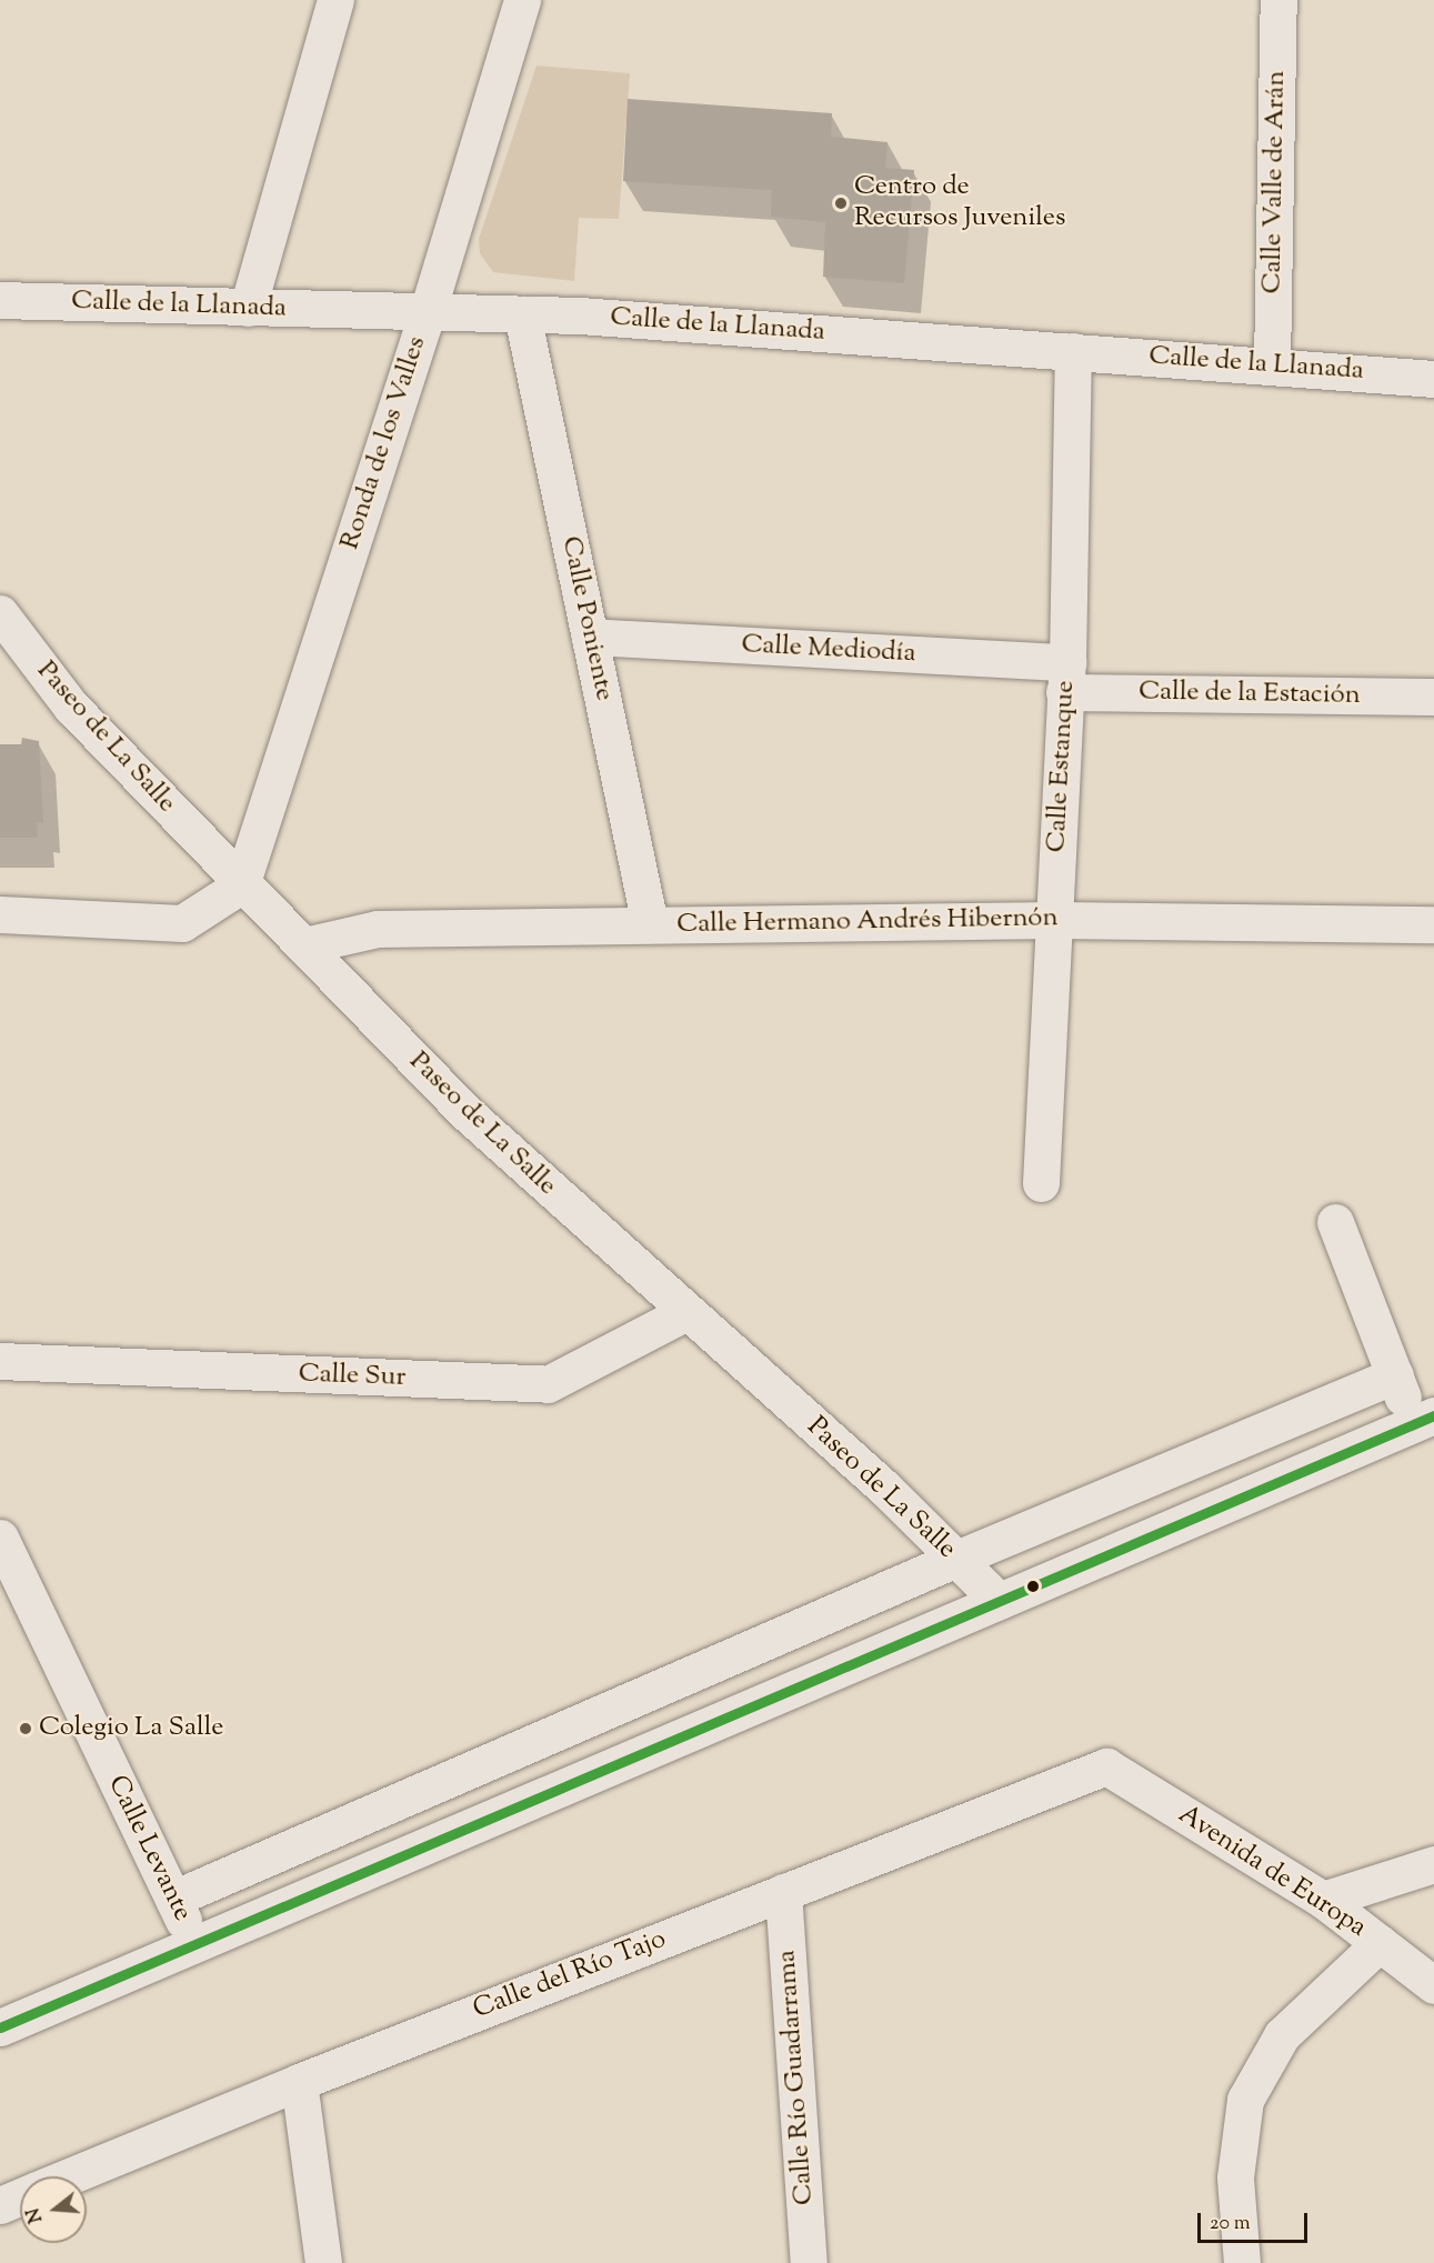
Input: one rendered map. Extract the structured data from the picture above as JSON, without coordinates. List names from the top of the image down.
{
  "streets": {
    "street": [
      "Calle Valle de Arán",
      "Calle de la Llanada",
      "Ronda de los Valles",
      "Calle Poniente",
      "Calle Mediodía",
      "Calle de la Estación",
      "Paseo de La Salle",
      "Calle Estanque",
      "Calle Hermano Andrés Hibernón",
      "Calle Sur",
      "Calle Levante",
      "Avenida de Europa",
      "Calle del Río Tajo",
      "Calle Río Guadarrama"
    ]
  },
  "crossings": [
    ["Calle Valle de Arán", "Calle de la Llanada"],
    ["Calle de la Llanada", "Ronda de los Valles"],
    ["Calle de la Llanada", "Calle Poniente"],
    ["Calle de la Llanada", "Calle Estanque"],
    ["Ronda de los Valles", "Paseo de La Salle"],
    ["Calle Poniente", "Calle Mediodía"],
    ["Calle Poniente", "Calle Hermano Andrés Hibernón"],
    ["Calle Mediodía", "Calle de la Estación"],
    ["Calle Mediodía", "Calle Estanque"],
    ["Calle de la Estación", "Calle Estanque"],
    ["Paseo de La Salle", "Calle Hermano Andrés Hibernón"],
    ["Paseo de La Salle", "Calle Sur"],
    ["Calle Estanque", "Calle Hermano Andrés Hibernón"],
    ["Avenida de Europa", "Calle del Río Tajo"],
    ["Calle del Río Tajo", "Calle Río Guadarrama"]
  ],
  "places": ["Centro de Recursos Juveniles", "Colegio La Salle"],
  "scale_bar": "20 m",
  "north": "left"
}
